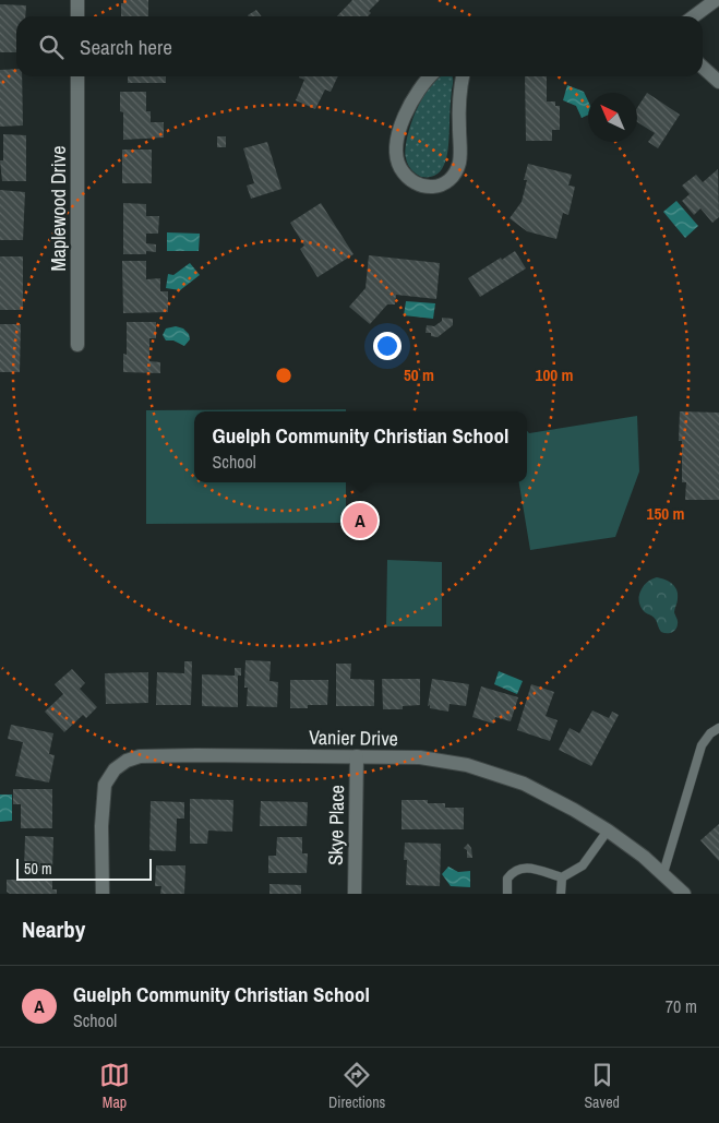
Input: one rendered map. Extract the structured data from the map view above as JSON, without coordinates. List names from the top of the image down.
{
  "streets": {
    "street": ["Maplewood Drive", "Vanier Drive", "Skye Place"]
  },
  "crossings": [
    ["Vanier Drive", "Skye Place"]
  ],
  "scale_bar": "50 m",
  "north": "top left",
  "page": {
    "search": "Search here",
    "popup": ["Guelph Community Christian School", "School"],
    "pins": "A",
    "scale": "50 m",
    "heading": "Nearby",
    "list": [
      {
        "mark": "A",
        "name": "Guelph Community Christian School",
        "note": "School",
        "value": "70 m"
      }
    ],
    "nav": ["Map", "Directions", "Saved"]
  },
  "rings": ["50 m", "100 m", "150 m"]
}
